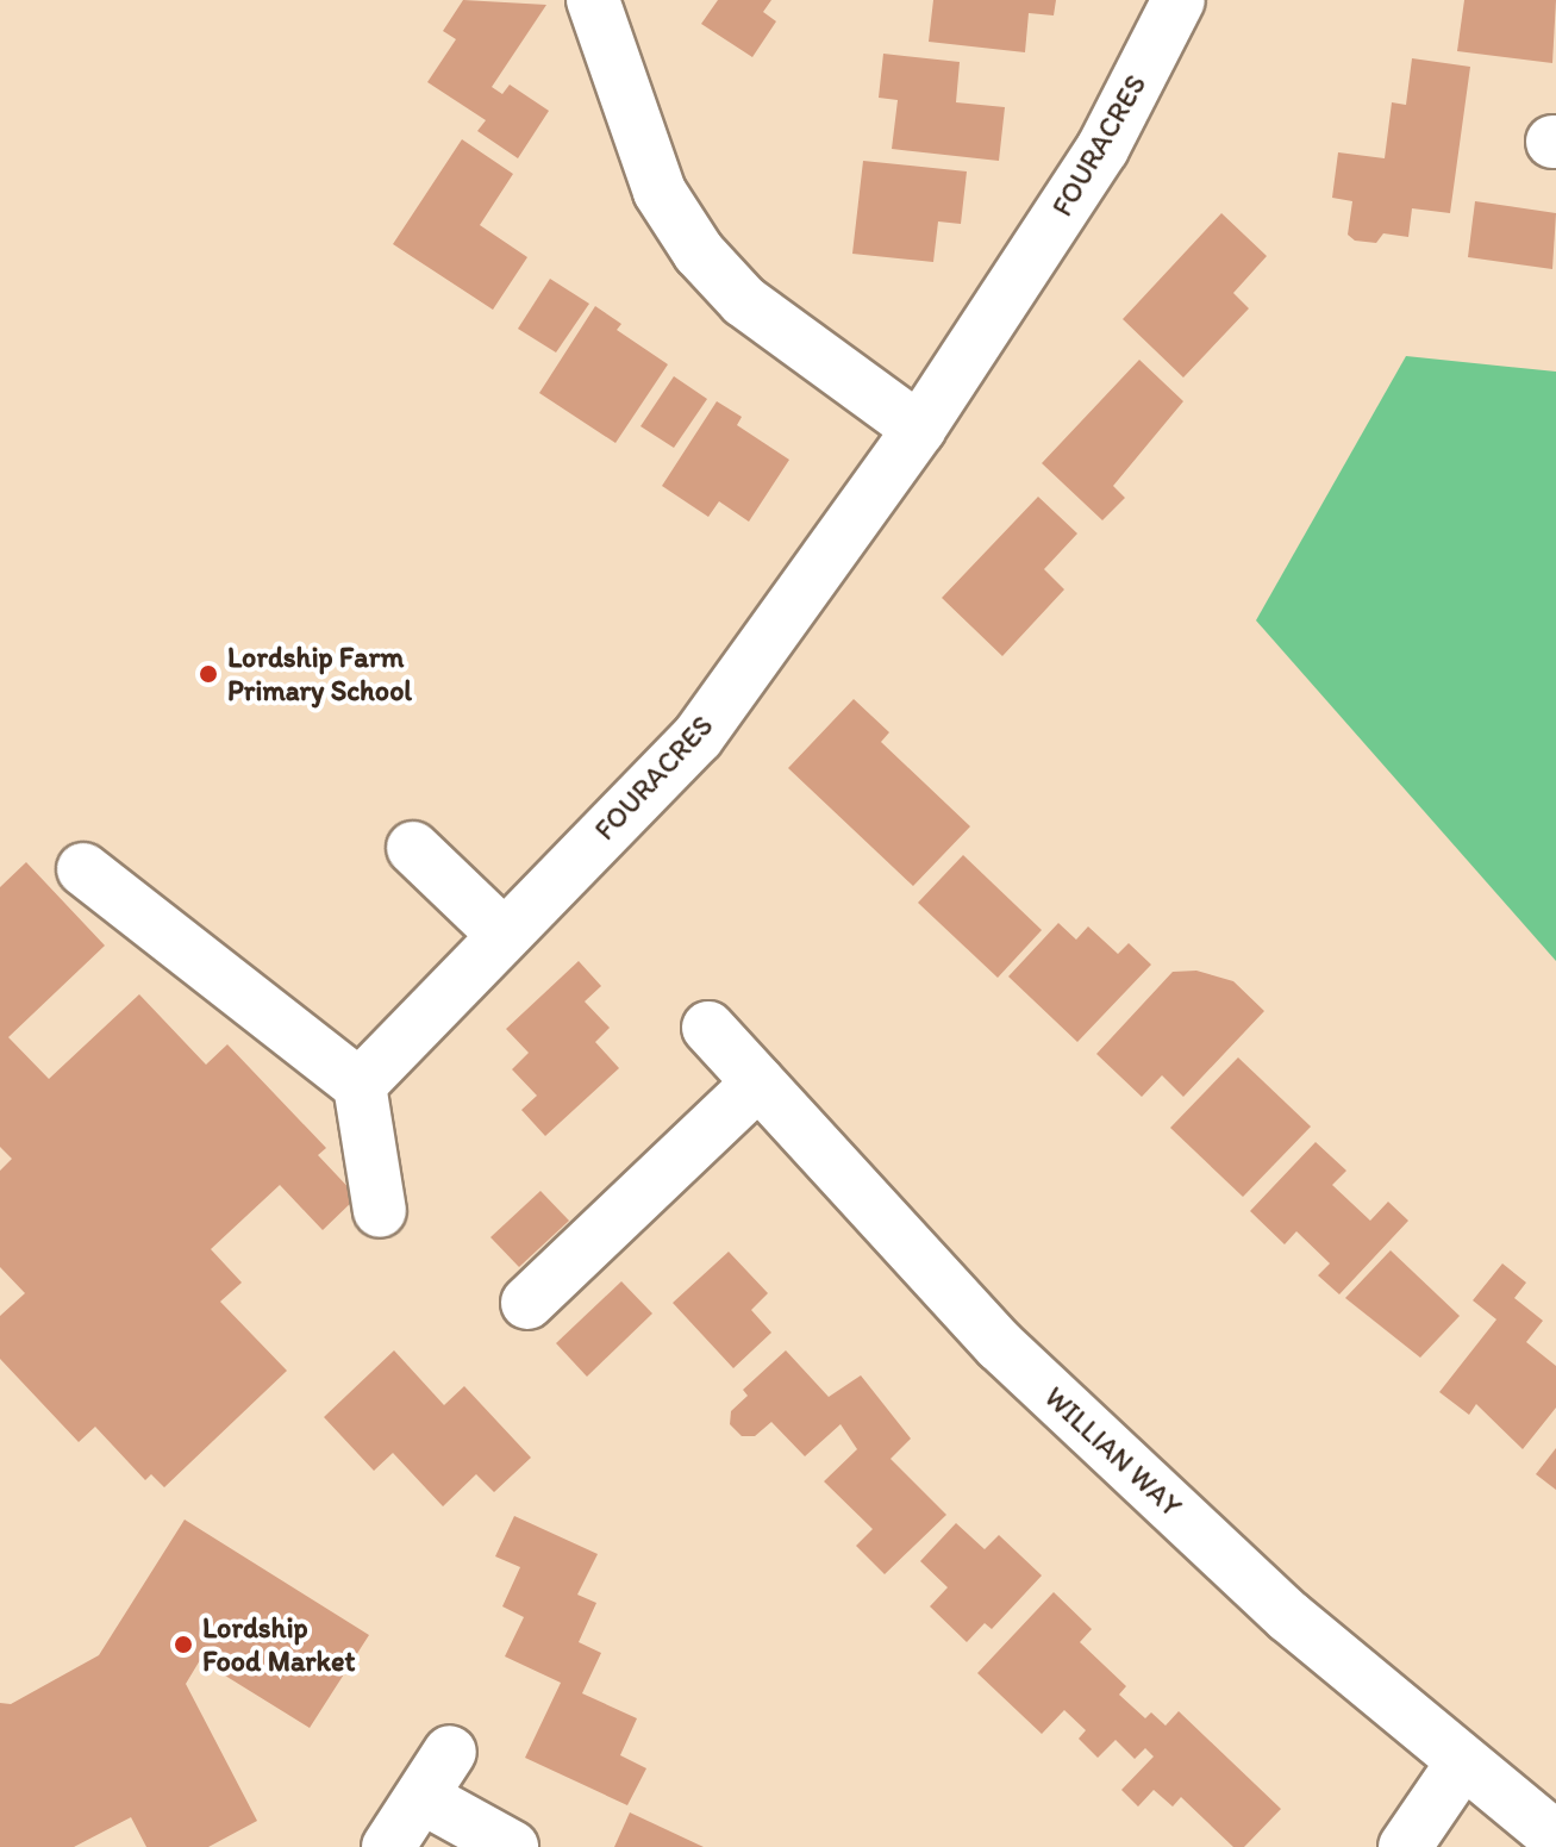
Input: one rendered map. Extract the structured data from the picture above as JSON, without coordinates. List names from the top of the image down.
{
  "streets": {
    "street": ["FOURACRES", "WILLIAN WAY"]
  },
  "places": ["Lordship Farm Primary School", "Lordship Food Market"]
}
